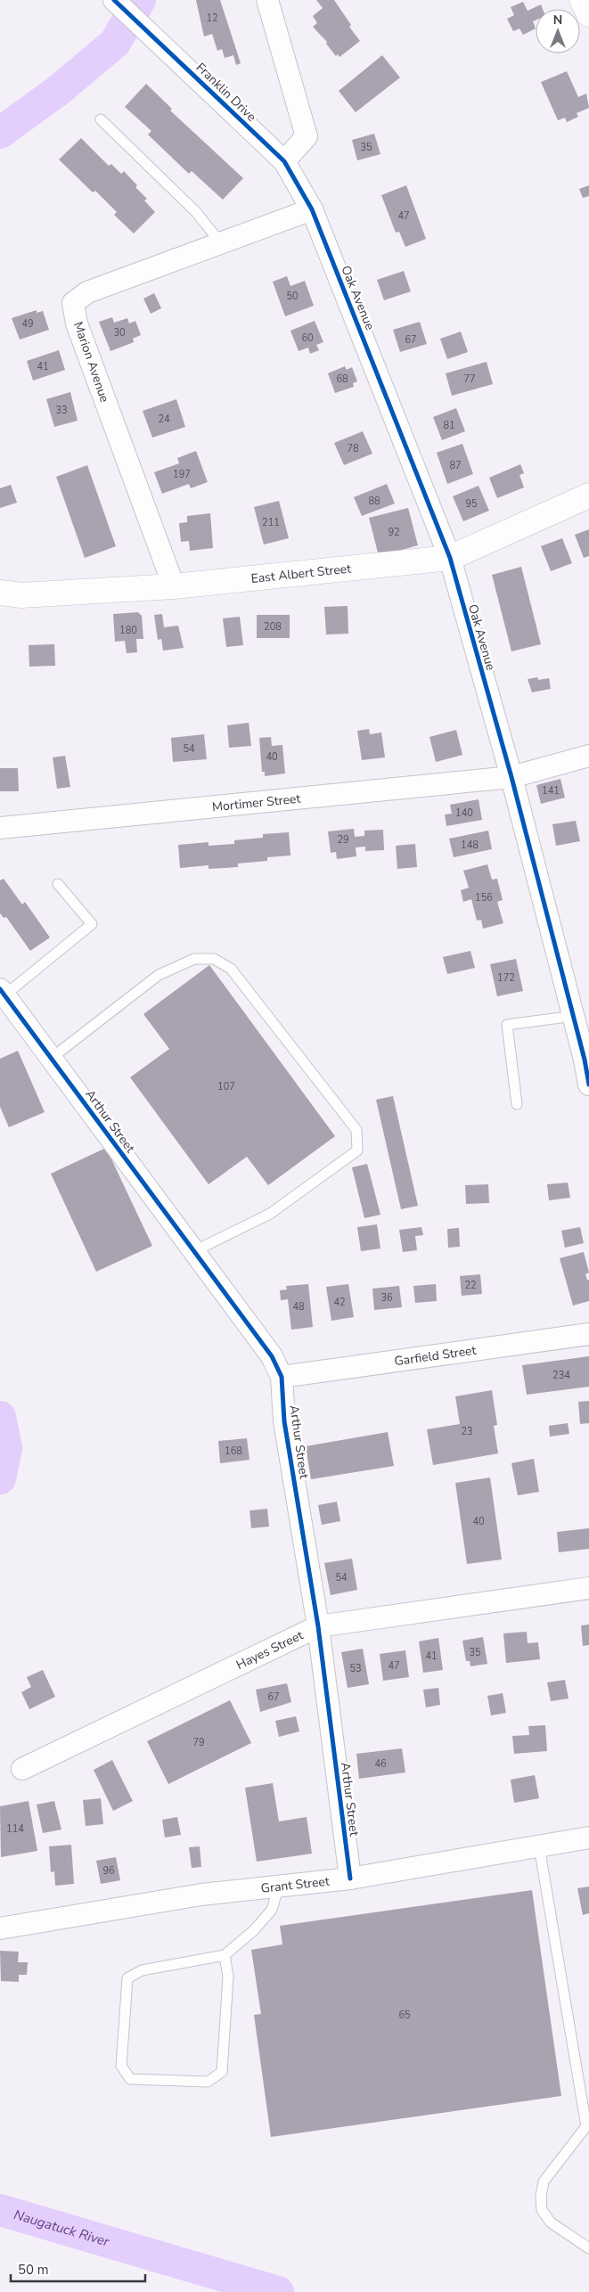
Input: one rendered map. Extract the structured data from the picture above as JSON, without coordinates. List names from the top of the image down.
{
  "streets": {
    "main road": ["East Albert Street"],
    "street": [
      "Franklin Drive",
      "Oak Avenue",
      "Marion Avenue",
      "Mortimer Street",
      "Arthur Street",
      "Garfield Street",
      "Hayes Street",
      "Grant Street"
    ]
  },
  "crossings": [
    ["Franklin Drive", "Oak Avenue"],
    ["Franklin Drive", "Marion Avenue"],
    ["Oak Avenue", "Marion Avenue"],
    ["Oak Avenue", "East Albert Street"],
    ["Oak Avenue", "Mortimer Street"],
    ["Marion Avenue", "East Albert Street"],
    ["Arthur Street", "Garfield Street"],
    ["Arthur Street", "Hayes Street"],
    ["Arthur Street", "Grant Street"]
  ],
  "water": ["Naugatuck River"],
  "house_numbers": [
    "12",
    "35",
    "47",
    "50",
    "49",
    "30",
    "60",
    "67",
    "41",
    "68",
    "77",
    "33",
    "24",
    "81",
    "78",
    "87",
    "197",
    "88",
    "95",
    "211",
    "92",
    "208",
    "180",
    "54",
    "40",
    "141",
    "140",
    "29",
    "148",
    "156",
    "172",
    "107",
    "22",
    "36",
    "42",
    "48",
    "234",
    "23",
    "168",
    "40",
    "54",
    "35",
    "41",
    "47",
    "53",
    "67",
    "79",
    "46",
    "114",
    "96",
    "65"
  ],
  "scale_bar": "50 m",
  "north": "top"
}
